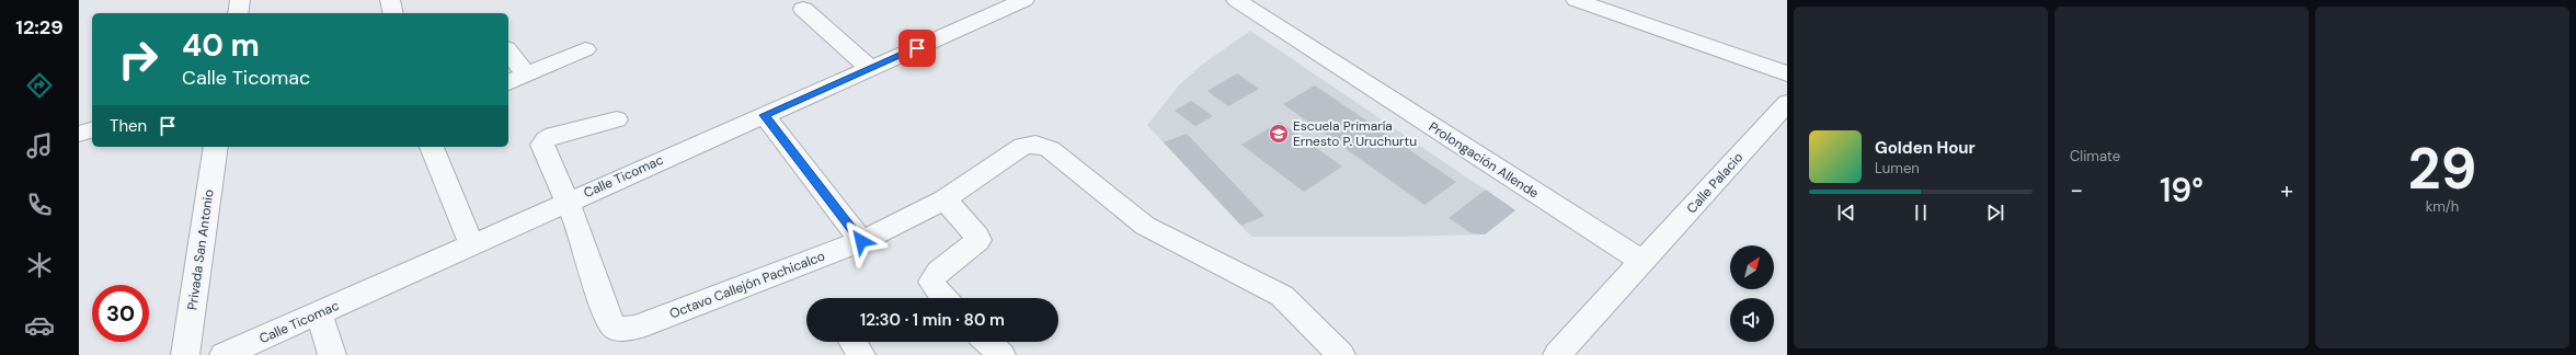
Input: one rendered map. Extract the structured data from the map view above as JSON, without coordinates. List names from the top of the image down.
{
  "streets": {
    "street": [
      "Prolongación Allende",
      "Calle Ticomac",
      "Calle Palacio",
      "Privada San Antonio",
      "Octavo Callejón Pachicalco"
    ]
  },
  "crossings": [
    ["Prolongación Allende", "Calle Palacio"],
    ["Calle Ticomac", "Octavo Callejón Pachicalco"]
  ],
  "places": {
    "school or university": ["Escuela Primaría Ernesto P. Uruchurtu"]
  },
  "north": "top right",
  "page": {
    "tabs": "12:29",
    "tile": [
      "Climate",
      ["29", "km/h"]
    ],
    "turn": ["40 m", "Calle Ticomac"],
    "then": "Then",
    "song": ["Golden Hour", "Lumen"],
    "heat": ["−", "19°", "+"],
    "limit": "30",
    "trip": "12:30 · 1 min · 80 m"
  }
}
